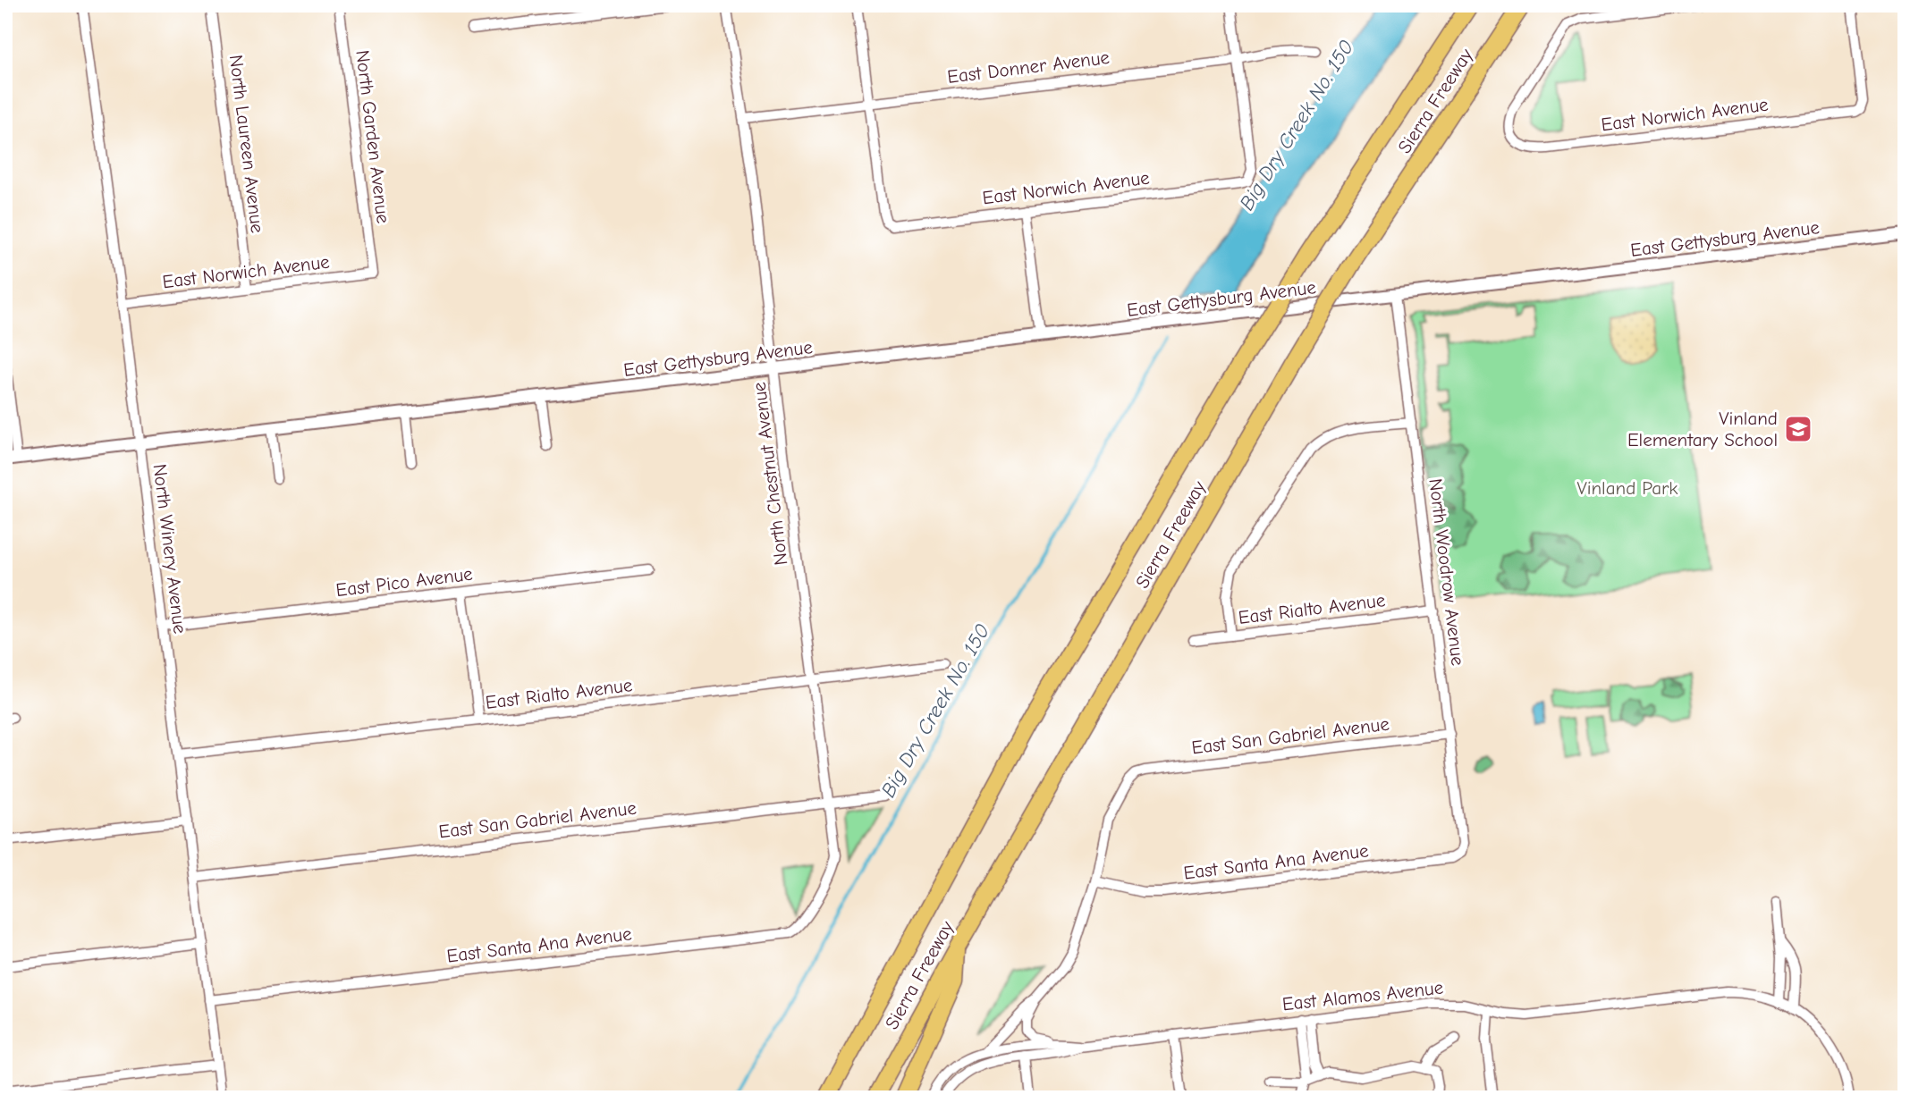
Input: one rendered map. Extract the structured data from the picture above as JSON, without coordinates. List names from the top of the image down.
{
  "streets": {
    "highway": ["Sierra Freeway"],
    "street": [
      "East Donner Avenue",
      "East Norwich Avenue",
      "North Garden Avenue",
      "North Laureen Avenue",
      "East Gettysburg Avenue",
      "North Chestnut Avenue",
      "North Winery Avenue",
      "North Woodrow Avenue",
      "East Pico Avenue",
      "East Rialto Avenue",
      "East San Gabriel Avenue",
      "East Santa Ana Avenue",
      "East Alamos Avenue"
    ]
  },
  "crossings": [
    ["East Donner Avenue", "East Norwich Avenue"],
    ["East Donner Avenue", "North Chestnut Avenue"],
    ["East Norwich Avenue", "North Garden Avenue"],
    ["East Norwich Avenue", "North Laureen Avenue"],
    ["East Norwich Avenue", "North Winery Avenue"],
    ["East Gettysburg Avenue", "North Chestnut Avenue"],
    ["East Gettysburg Avenue", "North Winery Avenue"],
    ["East Gettysburg Avenue", "North Woodrow Avenue"],
    ["North Chestnut Avenue", "East Rialto Avenue"],
    ["North Chestnut Avenue", "East San Gabriel Avenue"],
    ["North Chestnut Avenue", "East Santa Ana Avenue"],
    ["North Winery Avenue", "East Pico Avenue"],
    ["North Winery Avenue", "East Rialto Avenue"],
    ["North Winery Avenue", "East San Gabriel Avenue"],
    ["North Winery Avenue", "East Santa Ana Avenue"],
    ["North Woodrow Avenue", "East Rialto Avenue"],
    ["North Woodrow Avenue", "East San Gabriel Avenue"],
    ["North Woodrow Avenue", "East Santa Ana Avenue"],
    ["East San Gabriel Avenue", "East Santa Ana Avenue"]
  ],
  "water": ["Big Dry Creek No. 150"],
  "parks": ["Vinland Park"],
  "places": {
    "school or university": ["Vinland Elementary School"]
  }
}
